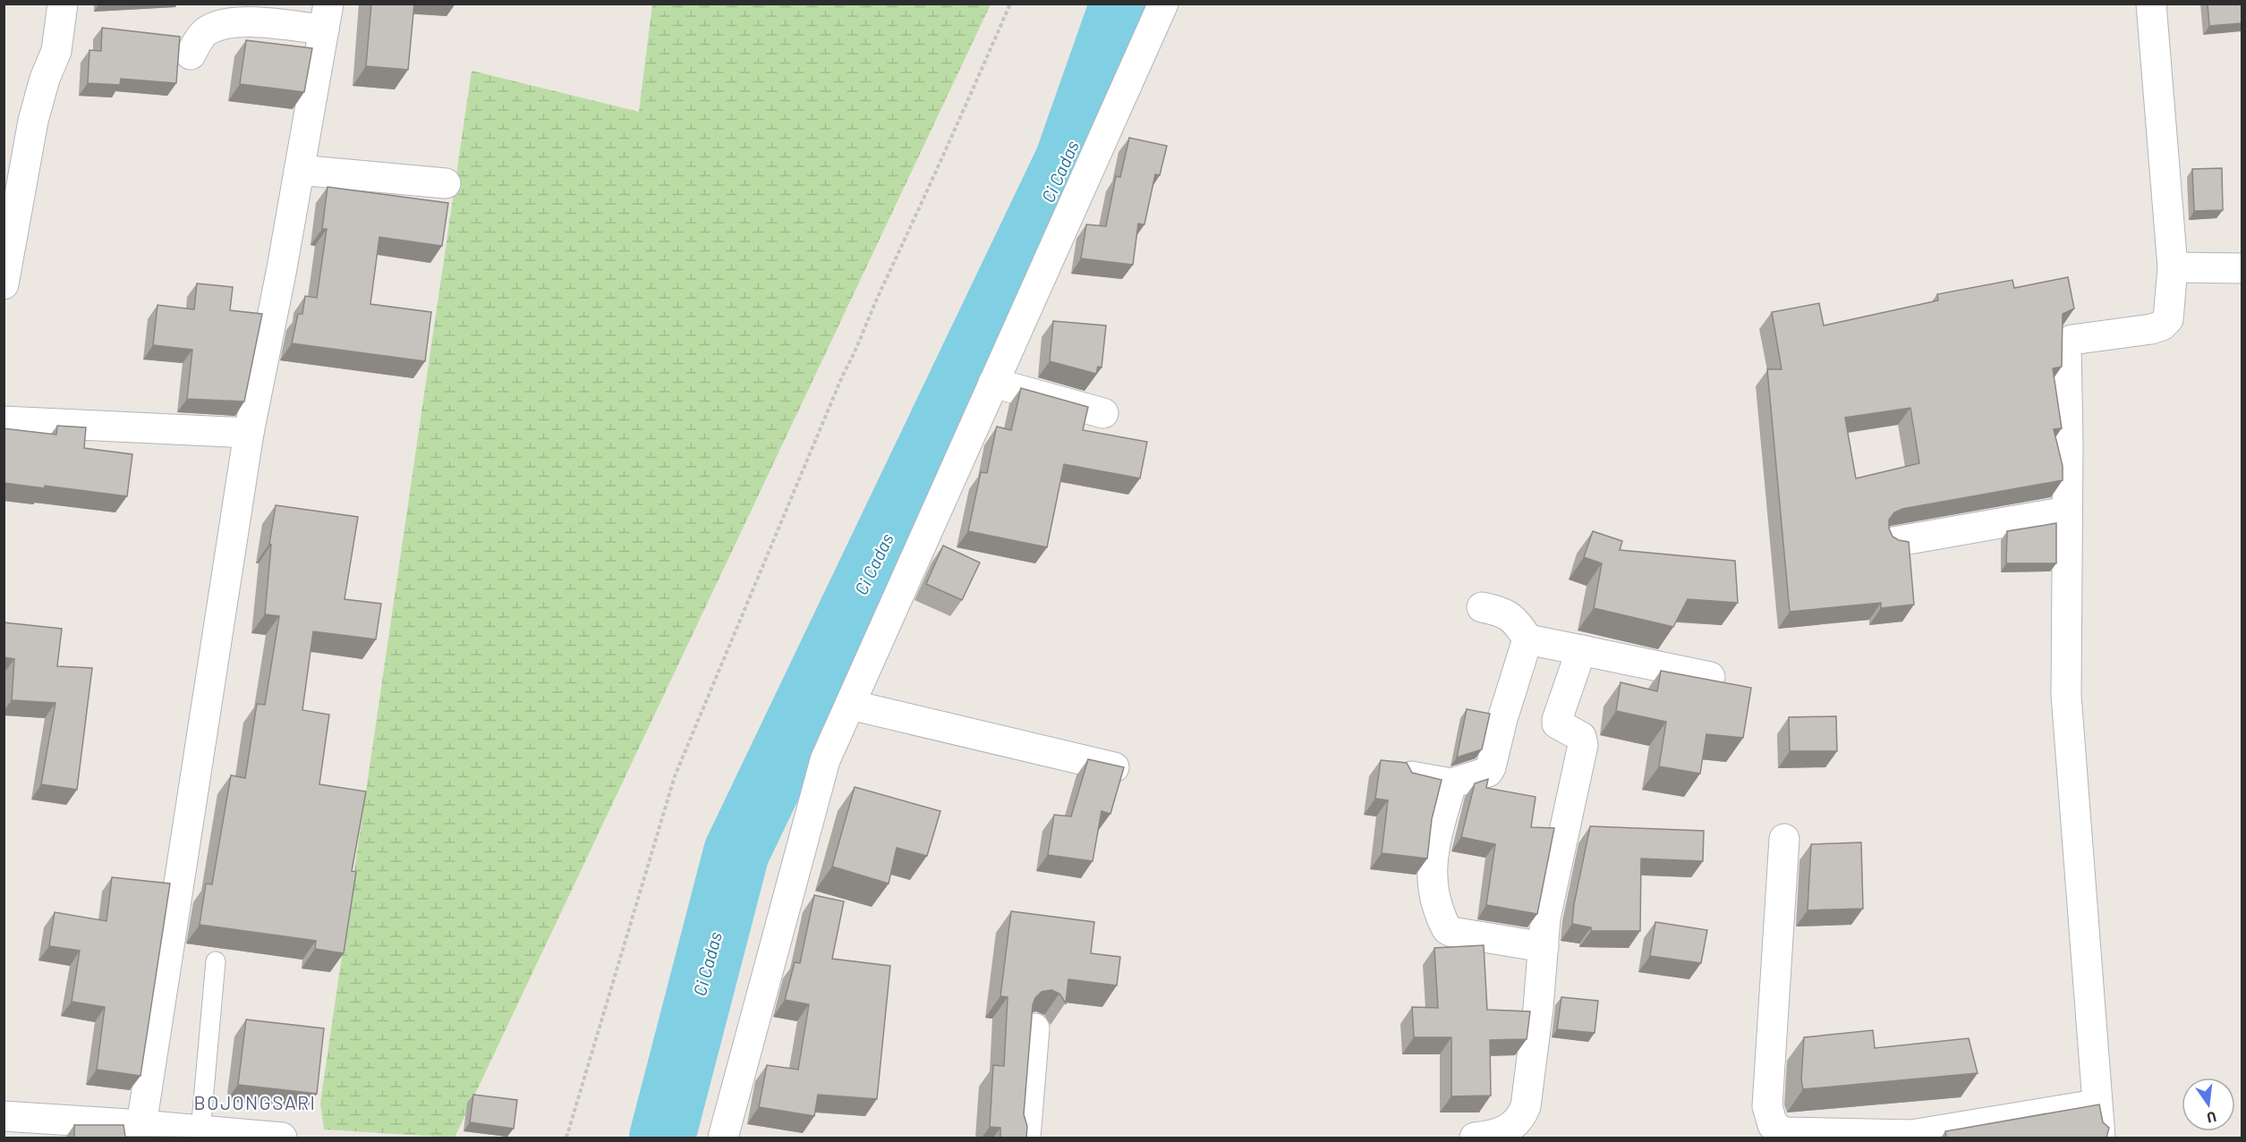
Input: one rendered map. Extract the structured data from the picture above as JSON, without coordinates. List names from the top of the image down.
{
  "districts": ["BOJONGSARI"],
  "water": ["Ci Cadas"],
  "north": "bottom"
}
